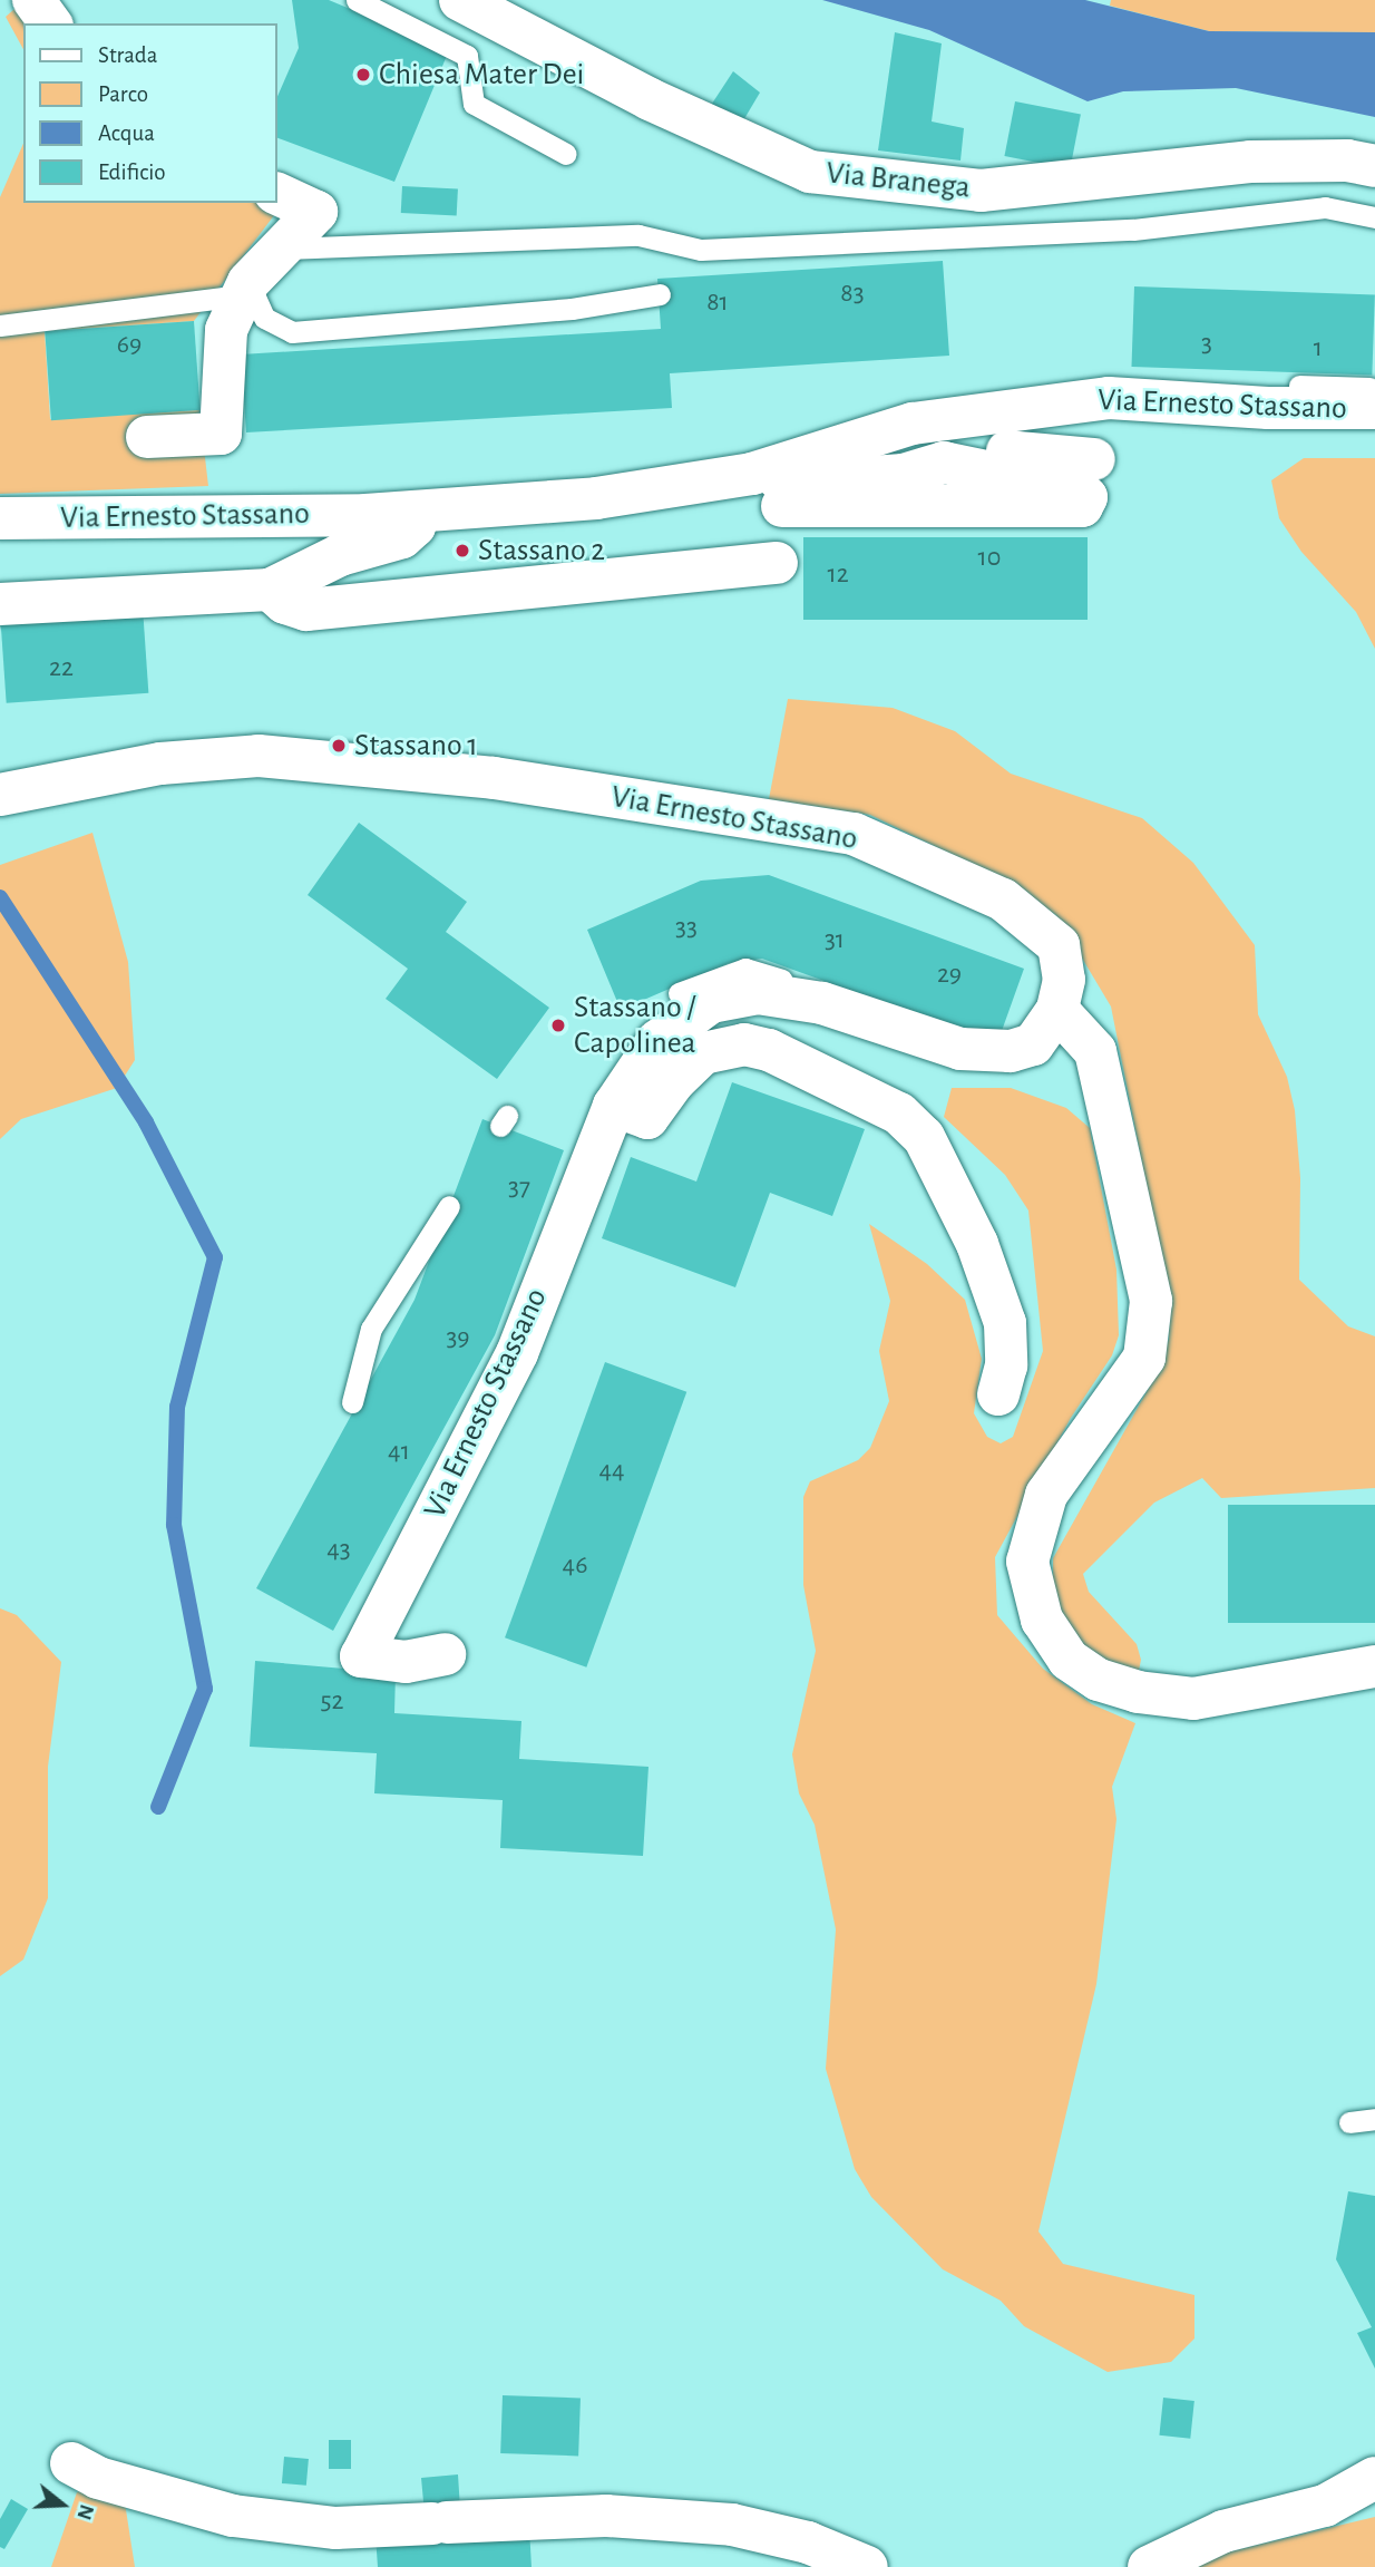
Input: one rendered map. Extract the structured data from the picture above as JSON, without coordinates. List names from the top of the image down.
{
  "streets": {
    "street": ["Via Branega", "Via Ernesto Stassano"]
  },
  "places": [
    "Chiesa Mater Dei",
    "Stassano 2",
    "Stassano 1",
    "Stassano / Capolinea"
  ],
  "house_numbers": [
    "83",
    "81",
    "3",
    "69",
    "1",
    "10",
    "12",
    "22",
    "33",
    "31",
    "29",
    "37",
    "39",
    "41",
    "44",
    "43",
    "46",
    "52"
  ],
  "legend": [
    "Strada",
    "Parco",
    "Acqua",
    "Edificio"
  ],
  "north": "right"
}
